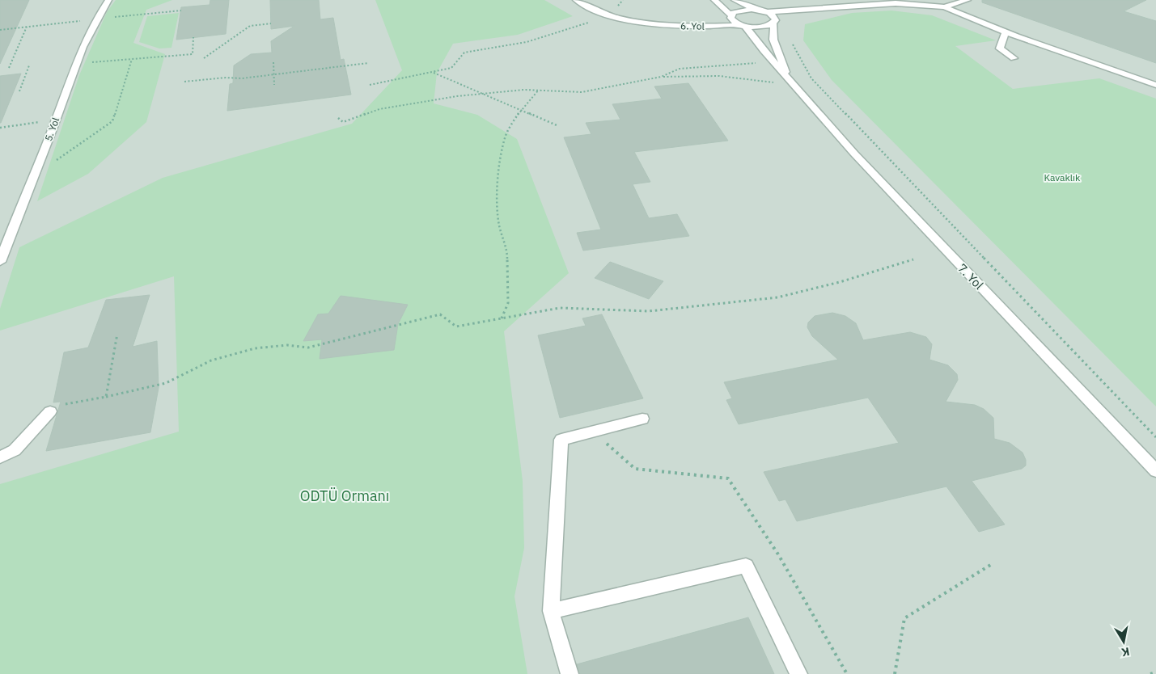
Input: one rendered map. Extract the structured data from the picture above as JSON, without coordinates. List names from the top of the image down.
{
  "streets": {
    "street": ["6. Yol", "5. Yol", "7. Yol"]
  },
  "crossings": [
    ["6. Yol", "7. Yol"]
  ],
  "parks": ["Kavaklık", "ODTÜ Ormanı"],
  "north": "bottom"
}
